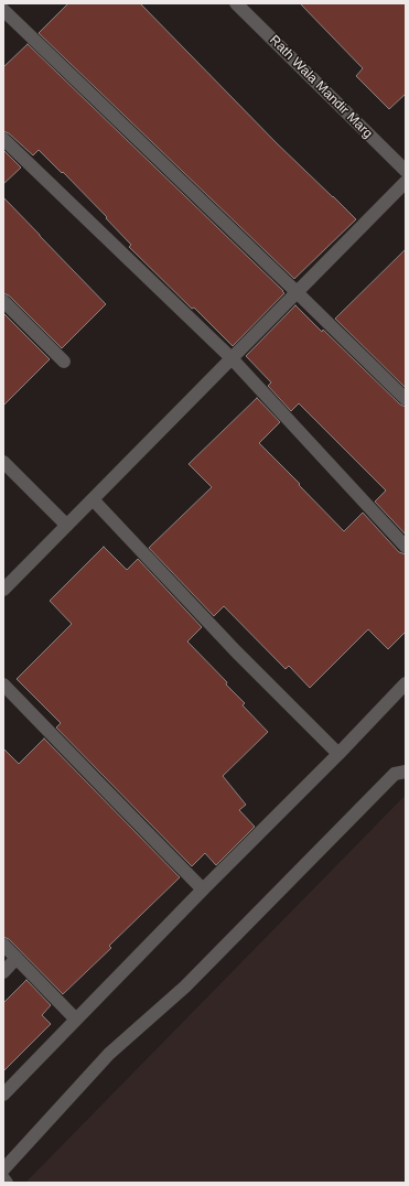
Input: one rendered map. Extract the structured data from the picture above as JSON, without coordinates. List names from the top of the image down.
{
  "streets": {
    "street": ["Rath Wala Mandir Marg"]
  }
}
